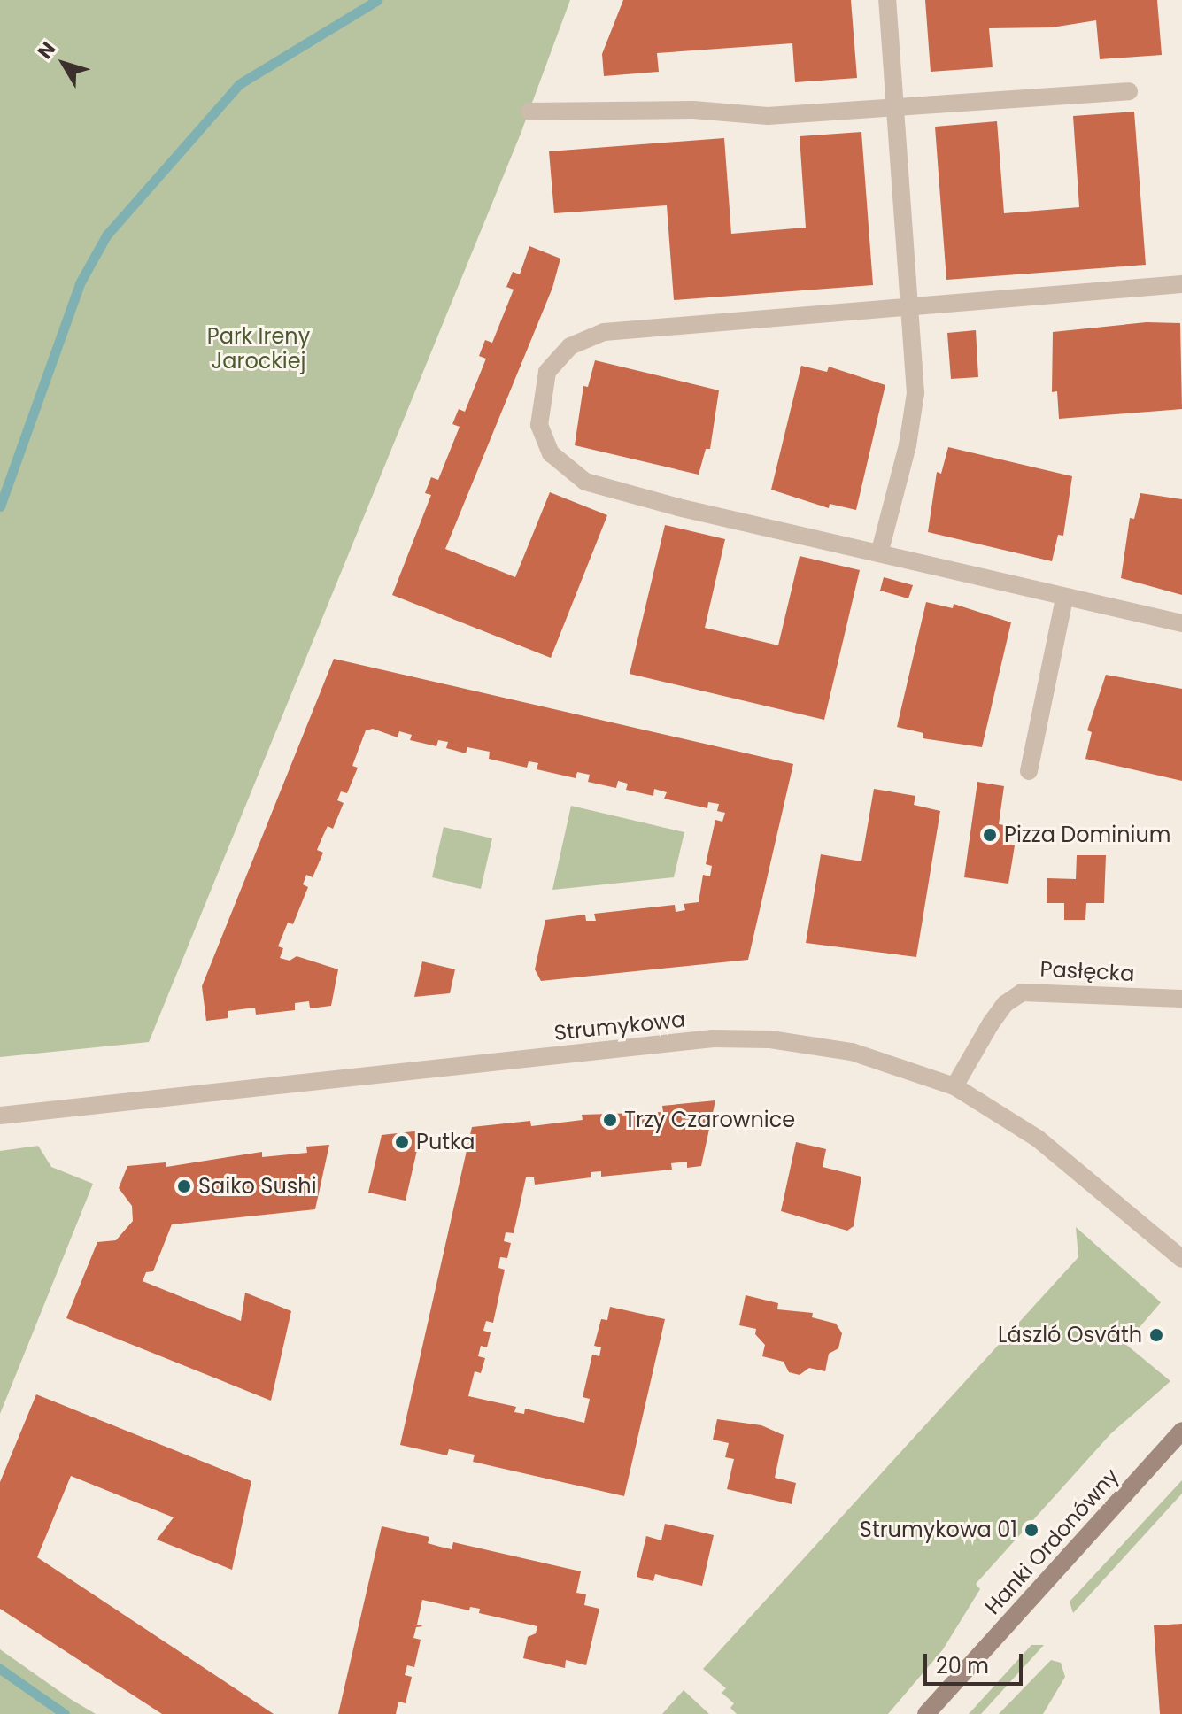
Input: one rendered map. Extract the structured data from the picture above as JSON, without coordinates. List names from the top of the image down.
{
  "streets": {
    "street": ["Pasłęcka", "Strumykowa", "Hanki Ordonówny"]
  },
  "crossings": [
    ["Pasłęcka", "Strumykowa"]
  ],
  "parks": ["Park Ireny Jarockiej"],
  "places": [
    "Pizza Dominium",
    "Trzy Czarownice",
    "Putka",
    "Saiko Sushi",
    "László Osváth",
    "Strumykowa 01"
  ],
  "scale_bar": "20 m",
  "north": "top left"
}
